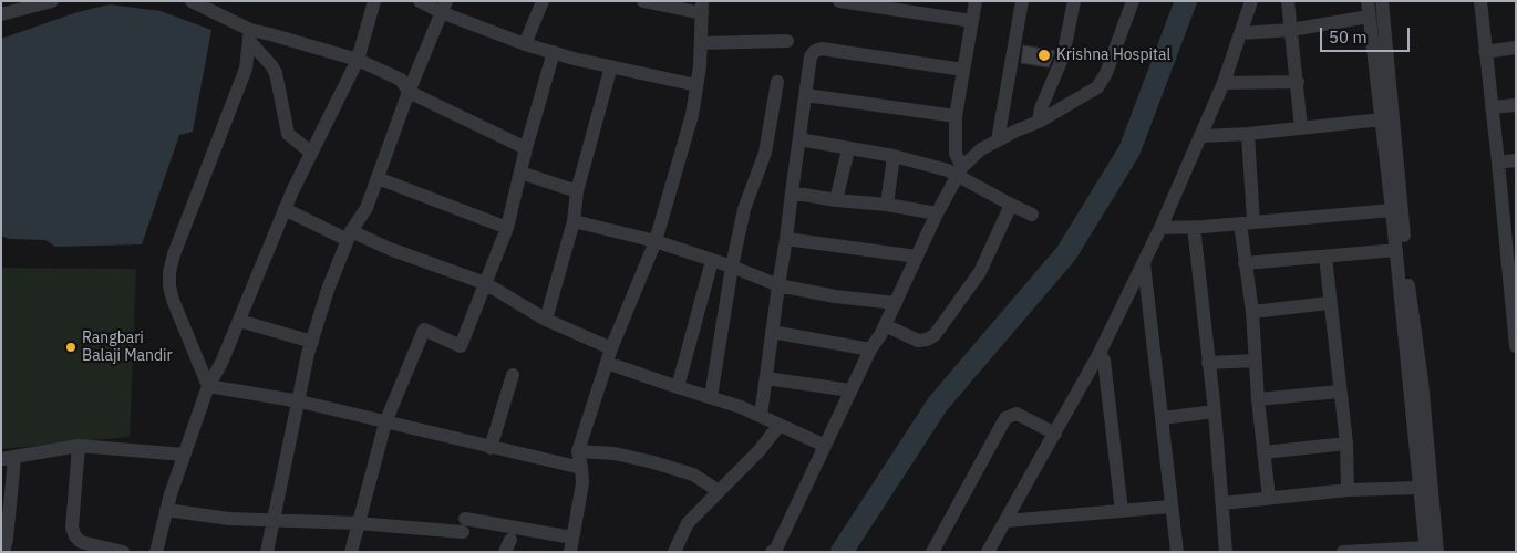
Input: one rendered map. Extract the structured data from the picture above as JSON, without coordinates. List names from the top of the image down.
{
  "places": ["Krishna Hospital", "Rangbari Balaji Mandir"],
  "scale_bar": "50 m"
}
